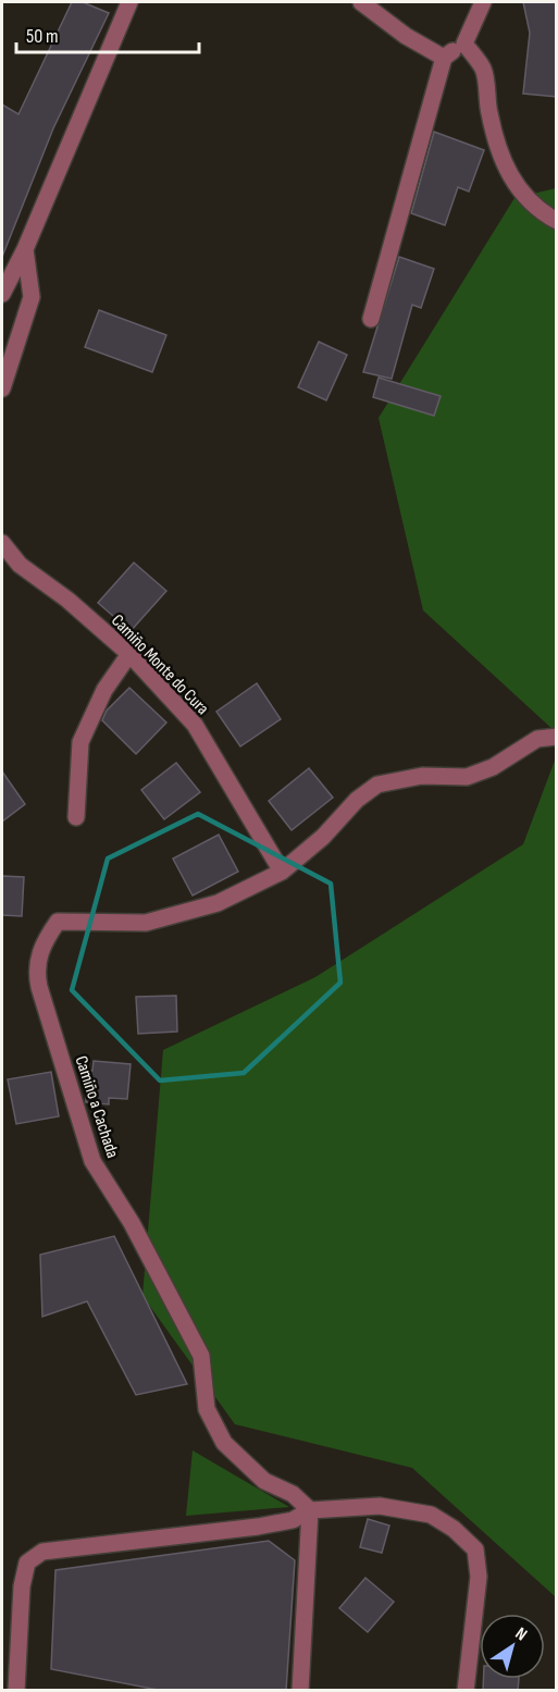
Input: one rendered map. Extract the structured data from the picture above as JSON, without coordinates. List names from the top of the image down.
{
  "streets": {
    "street": ["Camiño Monte do Cura", "Camiño a Cachada"]
  },
  "crossings": [
    ["Camiño Monte do Cura", "Camiño a Cachada"]
  ],
  "scale_bar": "50 m",
  "north": "top right"
}
